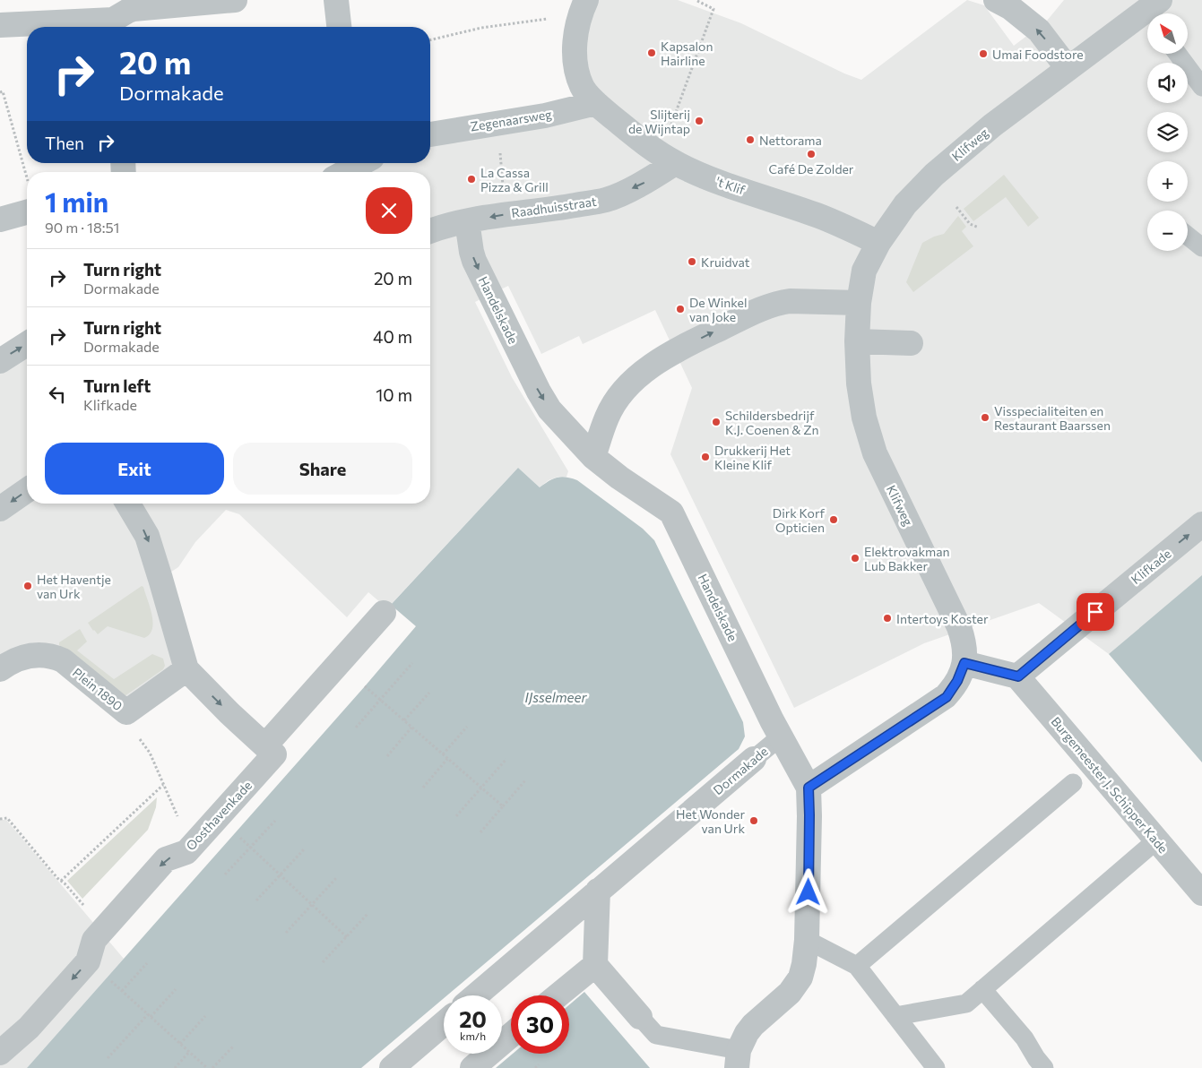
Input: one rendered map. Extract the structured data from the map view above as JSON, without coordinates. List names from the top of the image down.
{
  "streets": {
    "street": [
      "Zegenaarsweg",
      "Klifweg",
      "'t Klif",
      "Raadhuisstraat",
      "Handelskade",
      "Klifkade",
      "Plein 1890",
      "Dormakade",
      "Burgemeester J. Schipper Kade",
      "Oosthavenkade"
    ]
  },
  "crossings": [
    ["Zegenaarsweg", "'t Klif"],
    ["Klifweg", "'t Klif"],
    ["'t Klif", "Raadhuisstraat"],
    ["Raadhuisstraat", "Handelskade"],
    ["Handelskade", "Dormakade"],
    ["Klifkade", "Burgemeester J. Schipper Kade"]
  ],
  "one_way": [
    "Raadhuisstraat",
    "Handelskade",
    "Klifkade",
    "Oosthavenkade"
  ],
  "water": ["IJsselmeer"],
  "places": [
    "Kapsalon Hairline",
    "Umai Foodstore",
    "Slijterij de Wijntap",
    "Nettorama",
    "Café De Zolder",
    "La Cassa Pizza & Grill",
    "Kruidvat",
    "De Winkel van Joke",
    "Visspecialiteiten en Restaurant Baarssen",
    "Schildersbedrijf K.J. Coenen & Zn",
    "Drukkerij Het Kleine Klif",
    "Dirk Korf Opticien",
    "Elektrovakman Lub Bakker",
    "Het Haventje van Urk",
    "Intertoys Koster",
    "Het Wonder van Urk"
  ],
  "north": "top left",
  "page": {
    "map_buttons": ["+", "−"],
    "turn": ["20 m", "Dormakade"],
    "then": "Then",
    "heading": ["1 min", "90 m · 18:51"],
    "list": [
      {
        "name": "Turn right",
        "note": "Dormakade",
        "value": "20 m"
      },
      {
        "name": "Turn right",
        "note": "Dormakade",
        "value": "40 m"
      },
      {
        "name": "Turn left",
        "note": "Klifkade",
        "value": "10 m"
      }
    ],
    "buttons": ["Exit", "Share"],
    "speed": "20 km/h",
    "limit": "30"
  }
}
